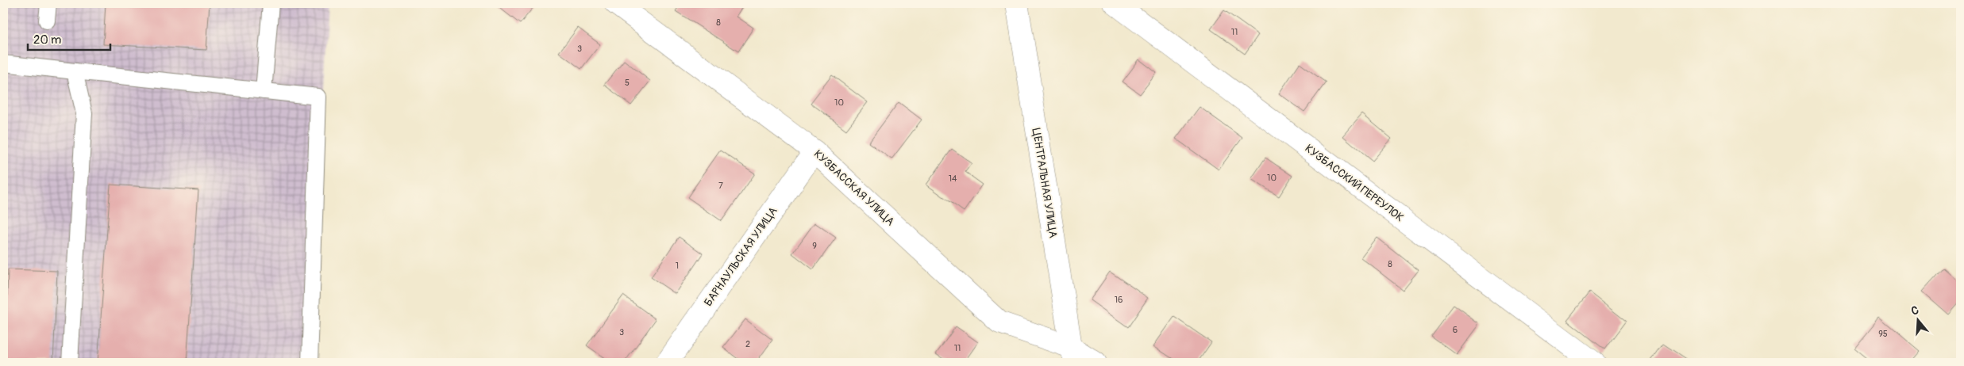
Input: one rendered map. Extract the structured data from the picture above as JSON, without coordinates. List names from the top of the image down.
{
  "streets": {
    "street": [
      "ЦЕНТРАЛЬНАЯ УЛИЦА",
      "КУЗБАССКИЙ ПЕРЕУЛОК",
      "КУЗБАССКАЯ УЛИЦА",
      "БАРНАУЛЬСКАЯ УЛИЦА"
    ]
  },
  "crossings": [
    ["ЦЕНТРАЛЬНАЯ УЛИЦА", "КУЗБАССКАЯ УЛИЦА"],
    ["КУЗБАССКАЯ УЛИЦА", "БАРНАУЛЬСКАЯ УЛИЦА"]
  ],
  "house_numbers": [
    "8",
    "11",
    "3",
    "5",
    "10",
    "10",
    "14",
    "7",
    "9",
    "8",
    "1",
    "16",
    "6",
    "3",
    "95",
    "2",
    "11"
  ],
  "scale_bar": "20 m",
  "north": "top"
}
